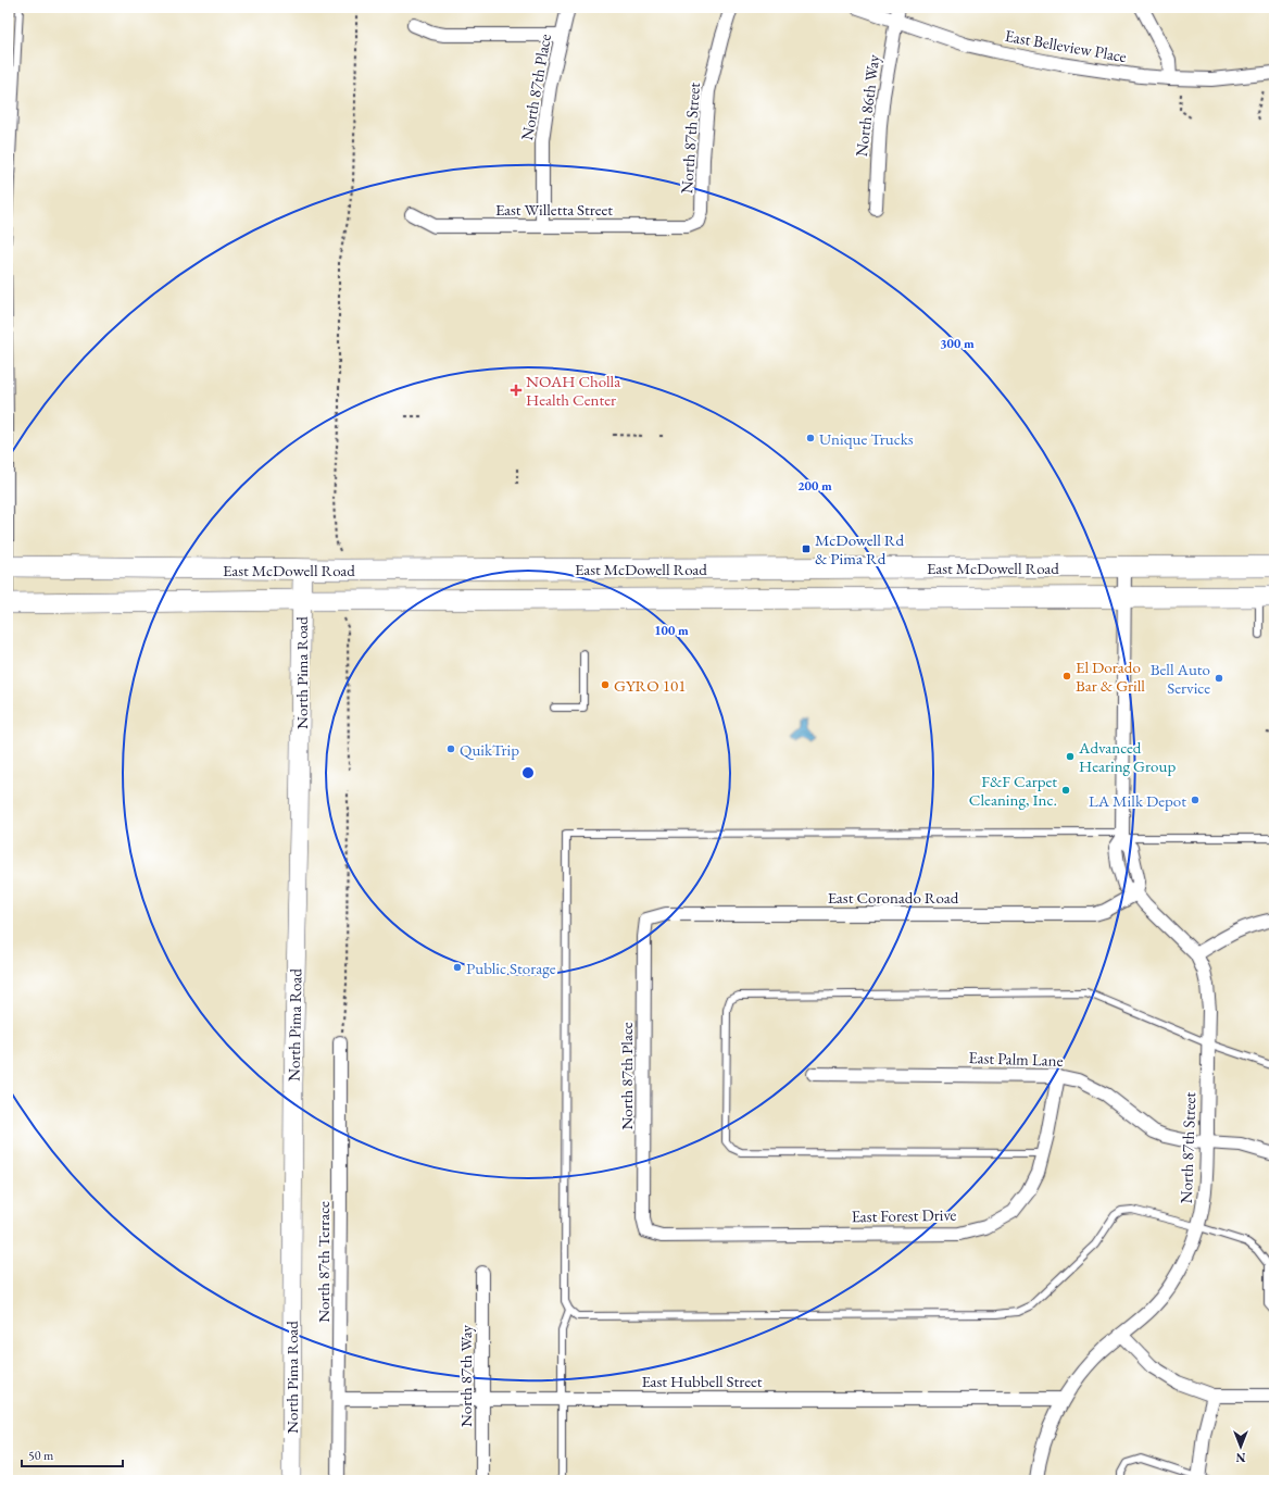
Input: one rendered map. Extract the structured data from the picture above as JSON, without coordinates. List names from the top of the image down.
{
  "streets": {
    "main road": ["East McDowell Road", "North Pima Road"],
    "street": [
      "East Belleview Place",
      "North 87th Place",
      "North 86th Way",
      "North 87th Street",
      "East Willetta Street",
      "East Coronado Road",
      "East Palm Lane",
      "East Forest Drive",
      "North 87th Terrace",
      "North 87th Way",
      "East Hubbell Street"
    ]
  },
  "crossings": [
    ["East Belleview Place", "North 86th Way"],
    ["North 87th Place", "East Willetta Street"],
    ["North 87th Place", "East Coronado Road"],
    ["North 87th Place", "East Forest Drive"],
    ["North 87th Street", "East Willetta Street"],
    ["North 87th Street", "East McDowell Road"],
    ["North 87th Street", "East Coronado Road"],
    ["North 87th Street", "East Palm Lane"],
    ["North 87th Street", "East Hubbell Street"],
    ["East McDowell Road", "North Pima Road"],
    ["East Palm Lane", "East Forest Drive"],
    ["North 87th Terrace", "East Hubbell Street"],
    ["North 87th Way", "East Hubbell Street"]
  ],
  "places": {
    "health": ["NOAH Cholla Health Center"],
    "other": [
      "Unique Trucks",
      "El Dorado Bar & Grill",
      "Bell Auto Service",
      "GYRO 101",
      "QuikTrip",
      "Advanced Hearing Group",
      "F&F Carpet Cleaning, Inc.",
      "LA Milk Depot",
      "Public Storage"
    ],
    "transit": ["McDowell Rd & Pima Rd"]
  },
  "scale_bar": "50 m",
  "north": "bottom",
  "rings": ["300 m", "200 m", "100 m"]
}
